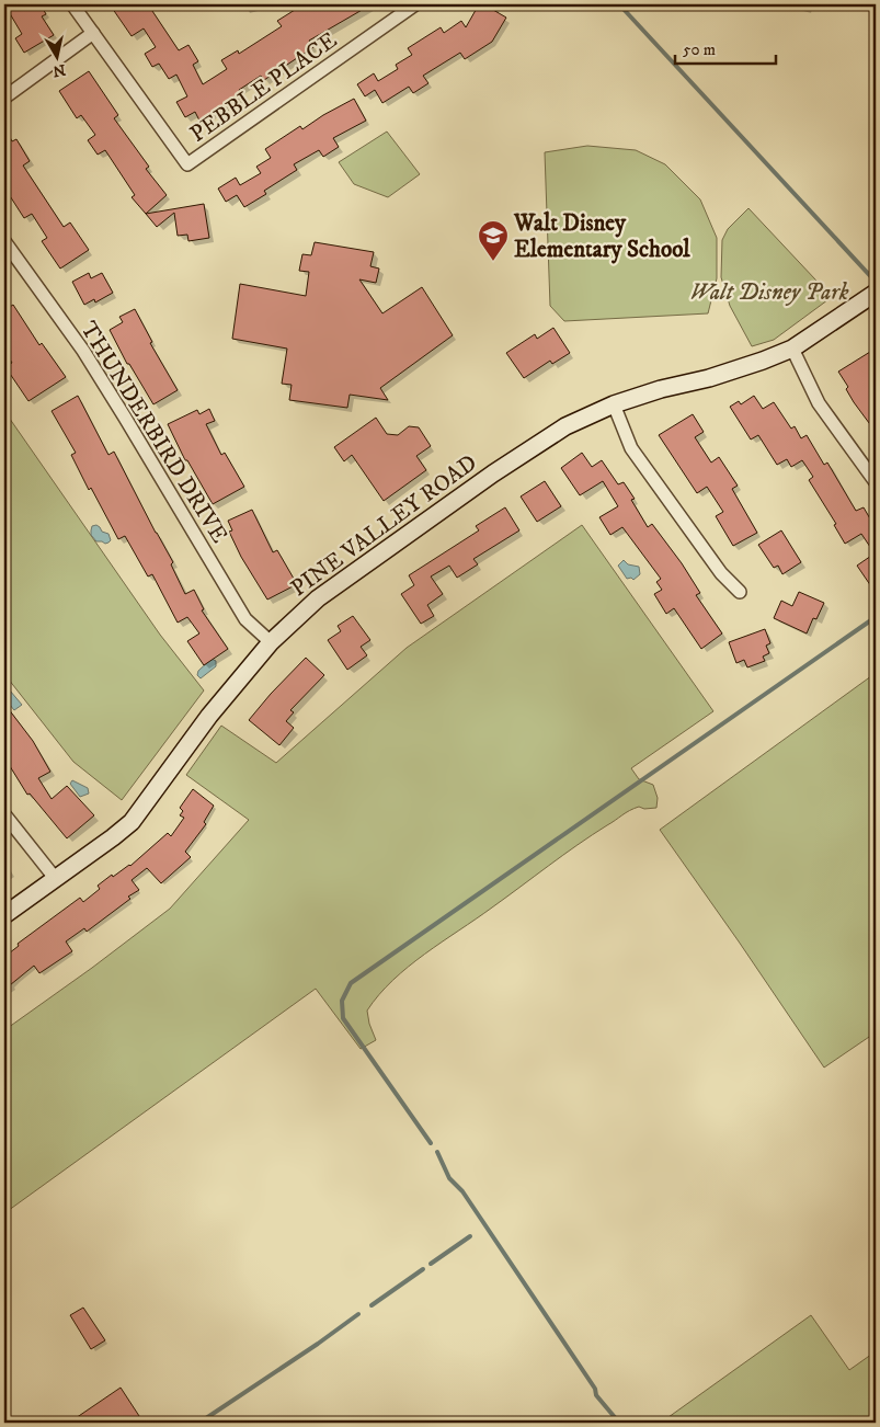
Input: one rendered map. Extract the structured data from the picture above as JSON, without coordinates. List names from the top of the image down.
{
  "streets": {
    "street": ["PEBBLE PLACE", "THUNDERBIRD DRIVE", "PINE VALLEY ROAD"]
  },
  "crossings": [
    ["THUNDERBIRD DRIVE", "PINE VALLEY ROAD"]
  ],
  "parks": ["Walt Disney Park"],
  "places": {
    "school or university": ["Walt Disney Elementary School"]
  },
  "scale_bar": "50 m",
  "north": "bottom"
}
